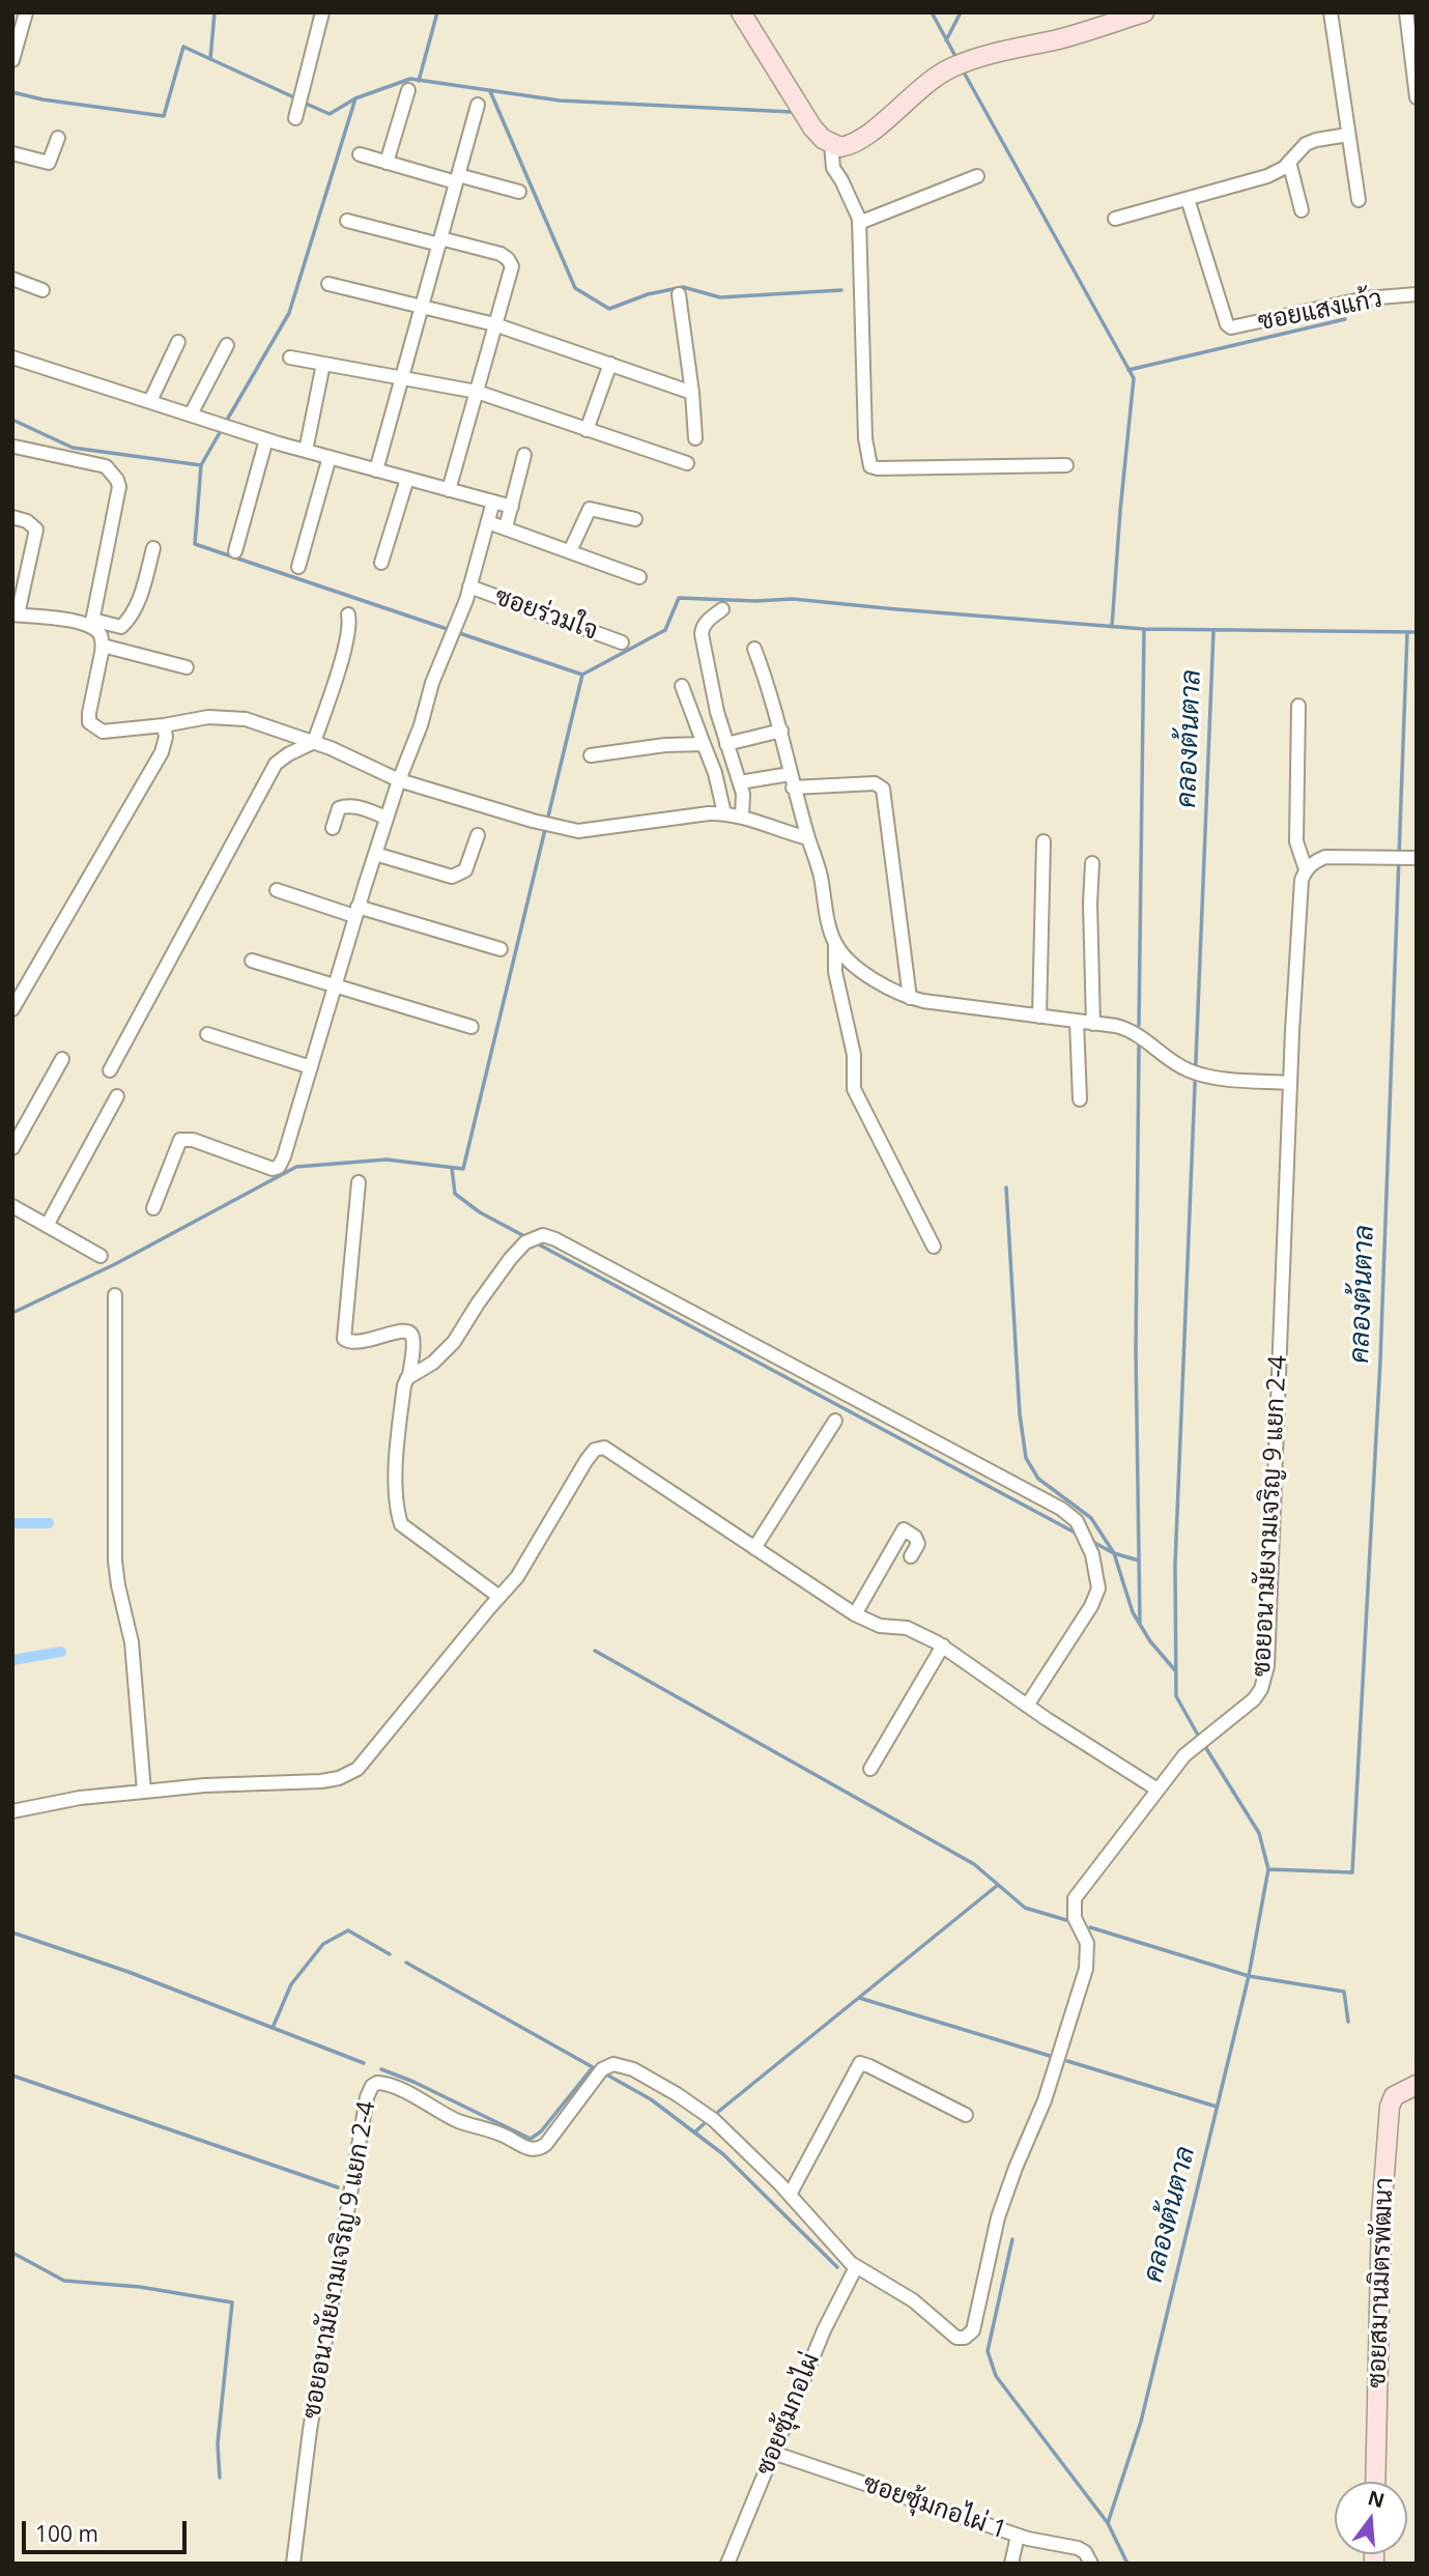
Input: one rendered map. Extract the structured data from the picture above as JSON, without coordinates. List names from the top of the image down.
{
  "streets": {
    "street": [
      "ซอยแสงแก้ว",
      "ซอยร่วมใจ",
      "ซอยอนามัยงามเจริญ 9 แยก 2-4",
      "ซอยสมานมิตรพัฒนา",
      "ซอยซุ้มกอไผ่",
      "ซอยซุ้มกอไผ่ 1"
    ]
  },
  "crossings": [
    ["ซอยอนามัยงามเจริญ 9 แยก 2-4", "ซอยซุ้มกอไผ่"],
    ["ซอยซุ้มกอไผ่", "ซอยซุ้มกอไผ่ 1"]
  ],
  "water": ["คลองต้นตาล"],
  "scale_bar": "100 m",
  "north": "top"
}
